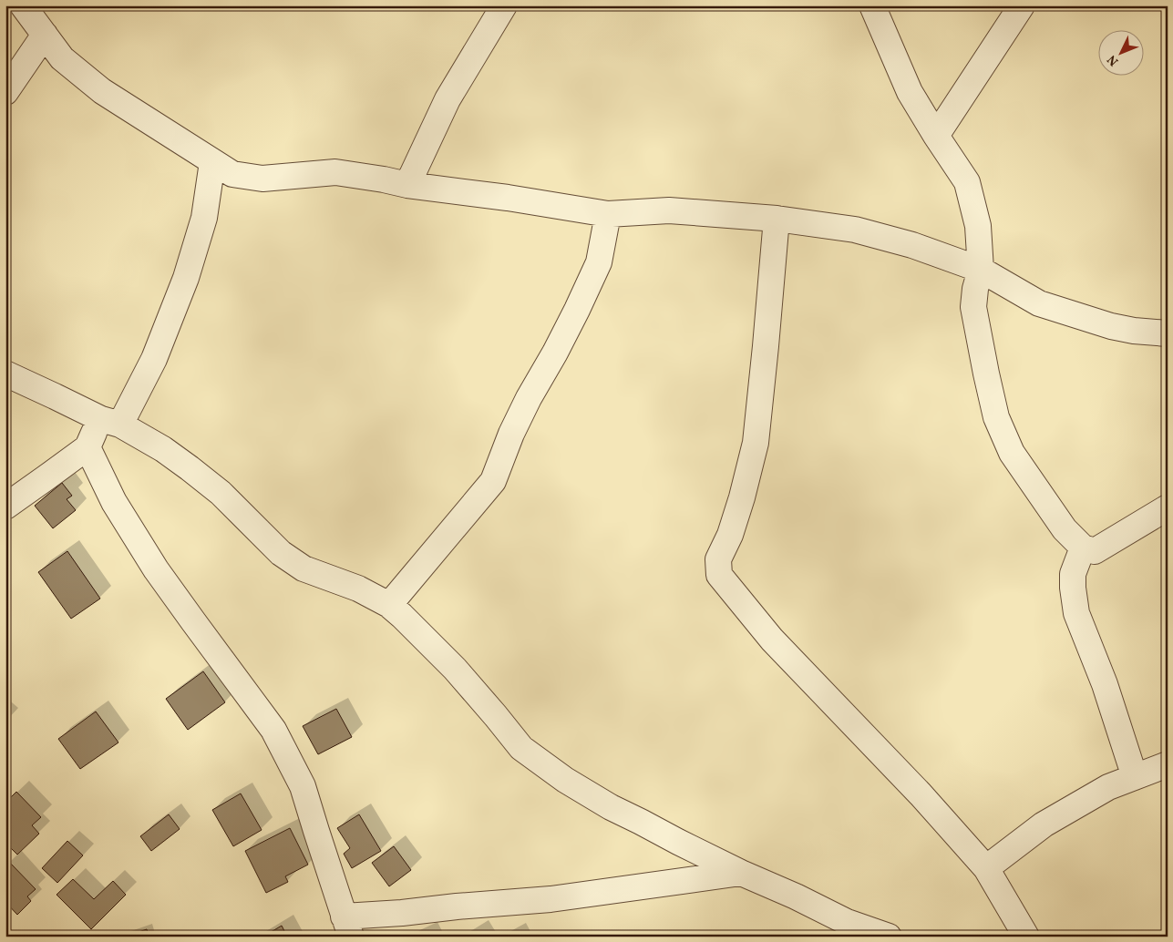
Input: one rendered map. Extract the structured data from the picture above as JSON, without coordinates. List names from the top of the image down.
{
  "north": "bottom left"
}
